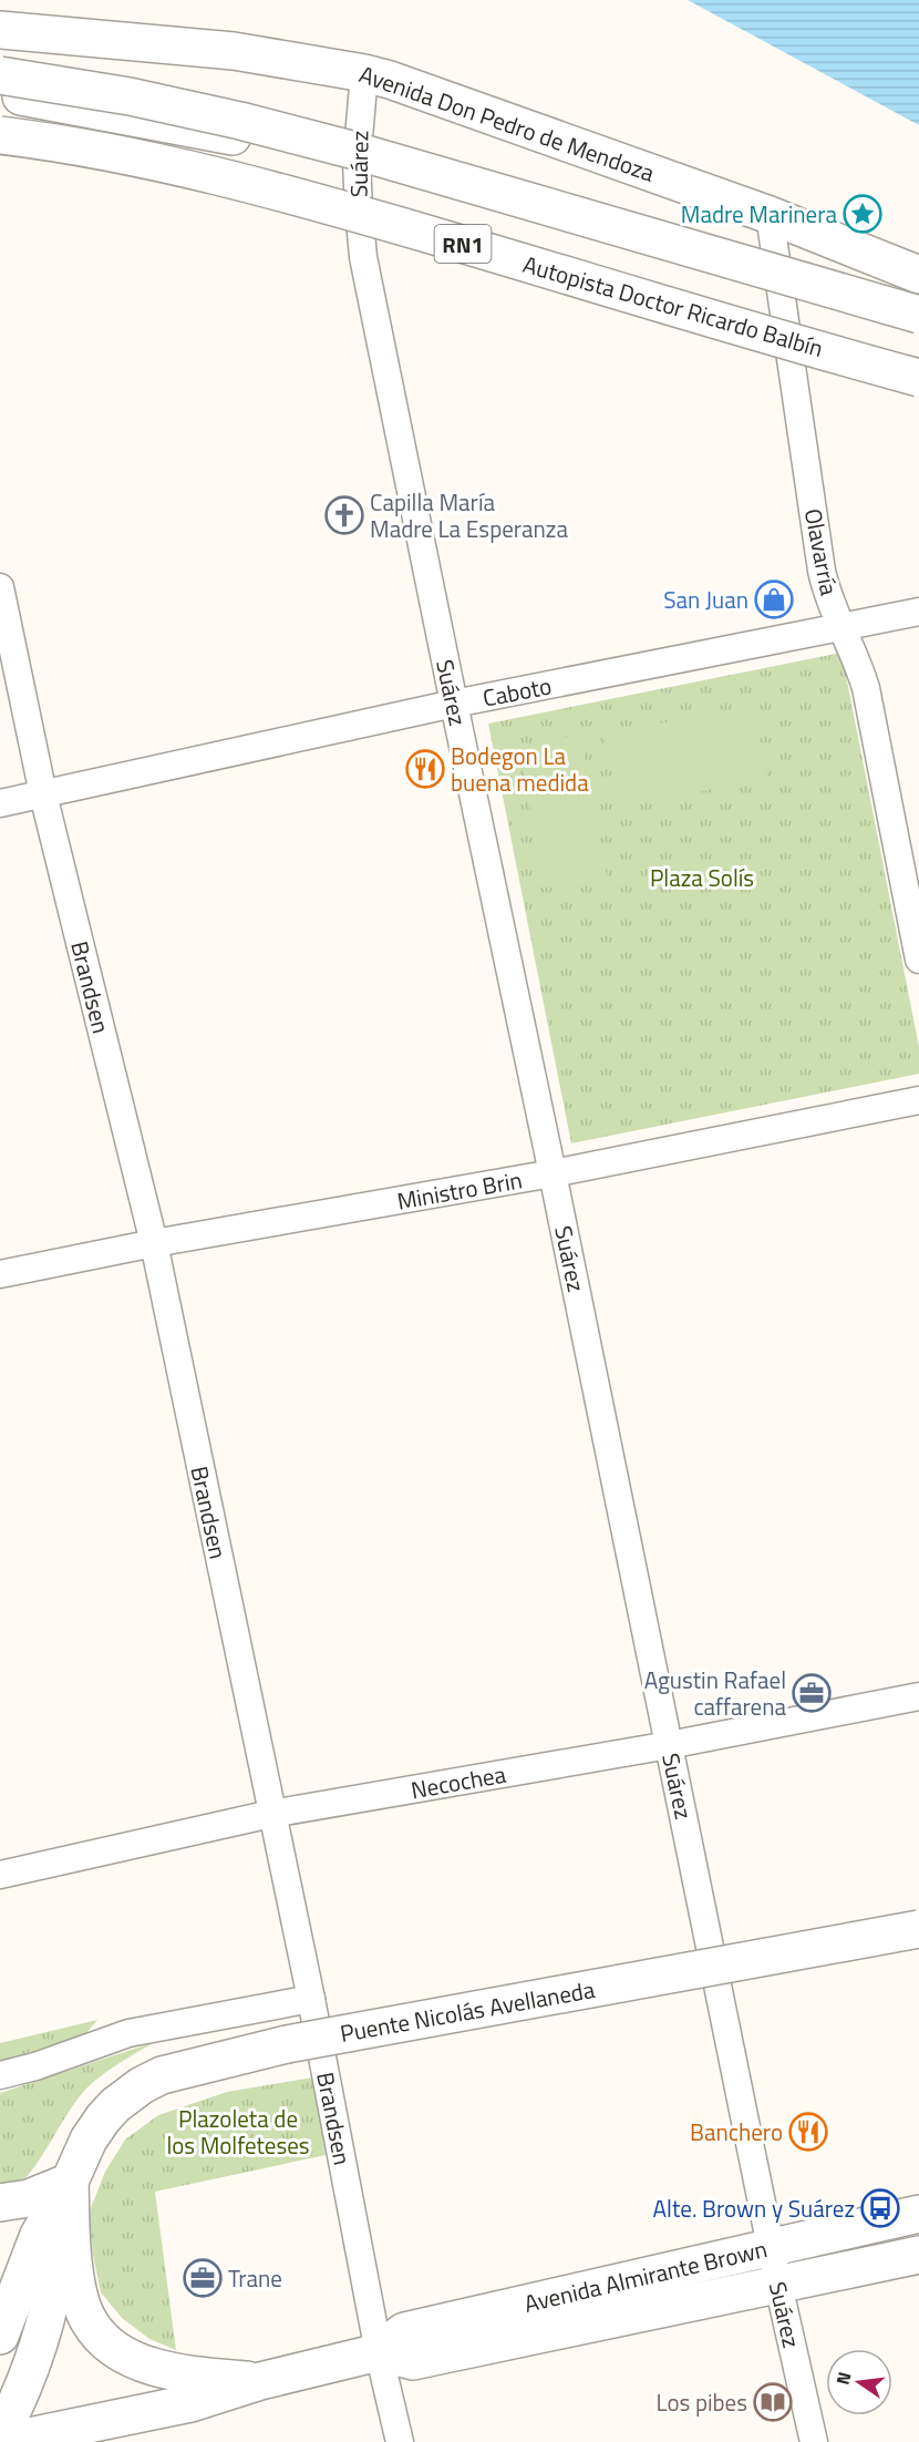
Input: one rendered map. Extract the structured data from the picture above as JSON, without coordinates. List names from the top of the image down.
{
  "streets": {
    "main road": [
      "Avenida Don Pedro de Mendoza",
      "RN1",
      "Autopista Doctor Ricardo Balbín",
      "Puente Nicolás Avellaneda",
      "Avenida Almirante Brown"
    ],
    "street": [
      "Suárez",
      "Olavarría",
      "Caboto",
      "Brandsen",
      "Ministro Brin",
      "Necochea"
    ]
  },
  "crossings": [
    ["Avenida Don Pedro de Mendoza", "Suárez"],
    ["Avenida Don Pedro de Mendoza", "Olavarría"],
    ["Suárez", "Caboto"],
    ["Suárez", "Ministro Brin"],
    ["Suárez", "Necochea"],
    ["Suárez", "Avenida Almirante Brown"],
    ["Olavarría", "Caboto"],
    ["Caboto", "Brandsen"],
    ["Brandsen", "Ministro Brin"],
    ["Brandsen", "Necochea"],
    ["Brandsen", "Avenida Almirante Brown"]
  ],
  "parks": ["Plaza Solís", "Plazoleta de los Molfeteses"],
  "places": {
    "place": ["Madre Marinera"],
    "church": ["Capilla María Madre La Esperanza"],
    "shop": ["San Juan"],
    "restaurant": ["Bodegon La buena medida", "Banchero"],
    "office": ["Agustin Rafael caffarena", "Trane"],
    "bus stop": ["Alte. Brown y Suárez"],
    "library": ["Los pibes"]
  },
  "north": "left"
}
